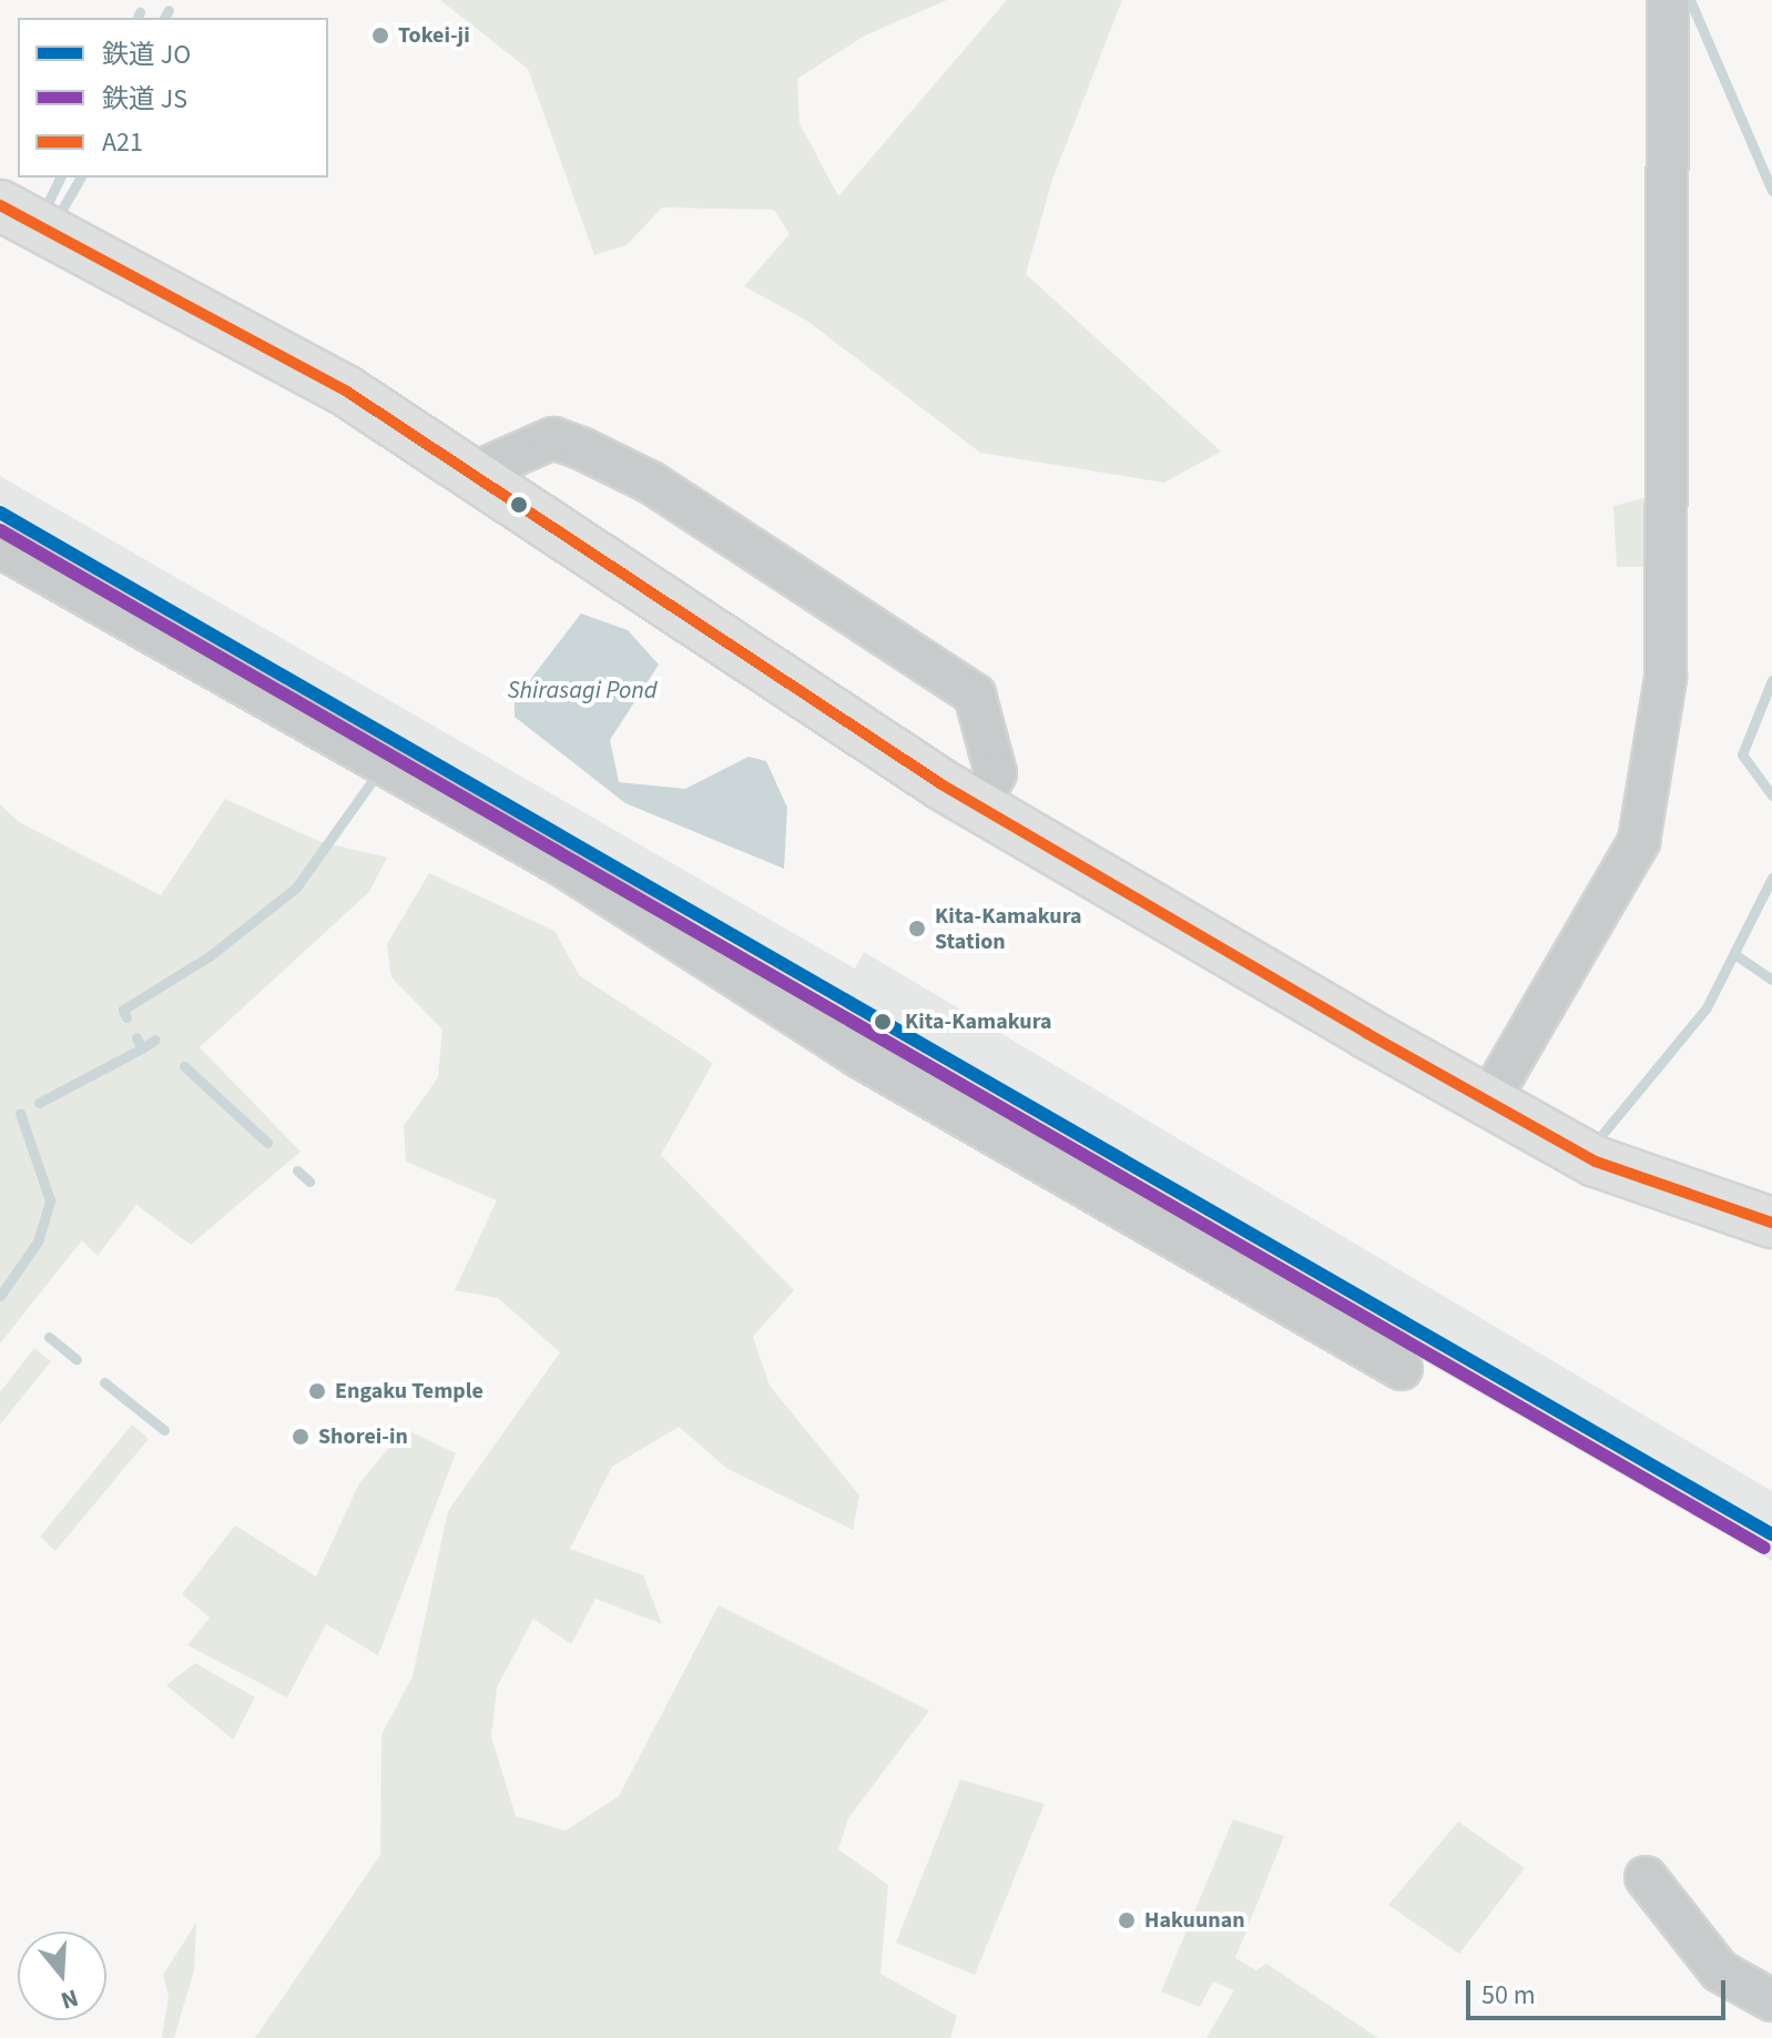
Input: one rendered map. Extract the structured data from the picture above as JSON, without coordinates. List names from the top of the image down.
{
  "water": ["Shirasagi Pond"],
  "places": [
    "Tokei-ji",
    "Kita-Kamakura Station",
    "Kita-Kamakura",
    "Engaku Temple",
    "Shorei-in",
    "Hakuunan"
  ],
  "lines": ["transit line A21", "rail line JO", "rail line JS"],
  "legend": ["鉄道 JO", "鉄道 JS", "A21"],
  "scale_bar": "50 m",
  "north": "bottom"
}
